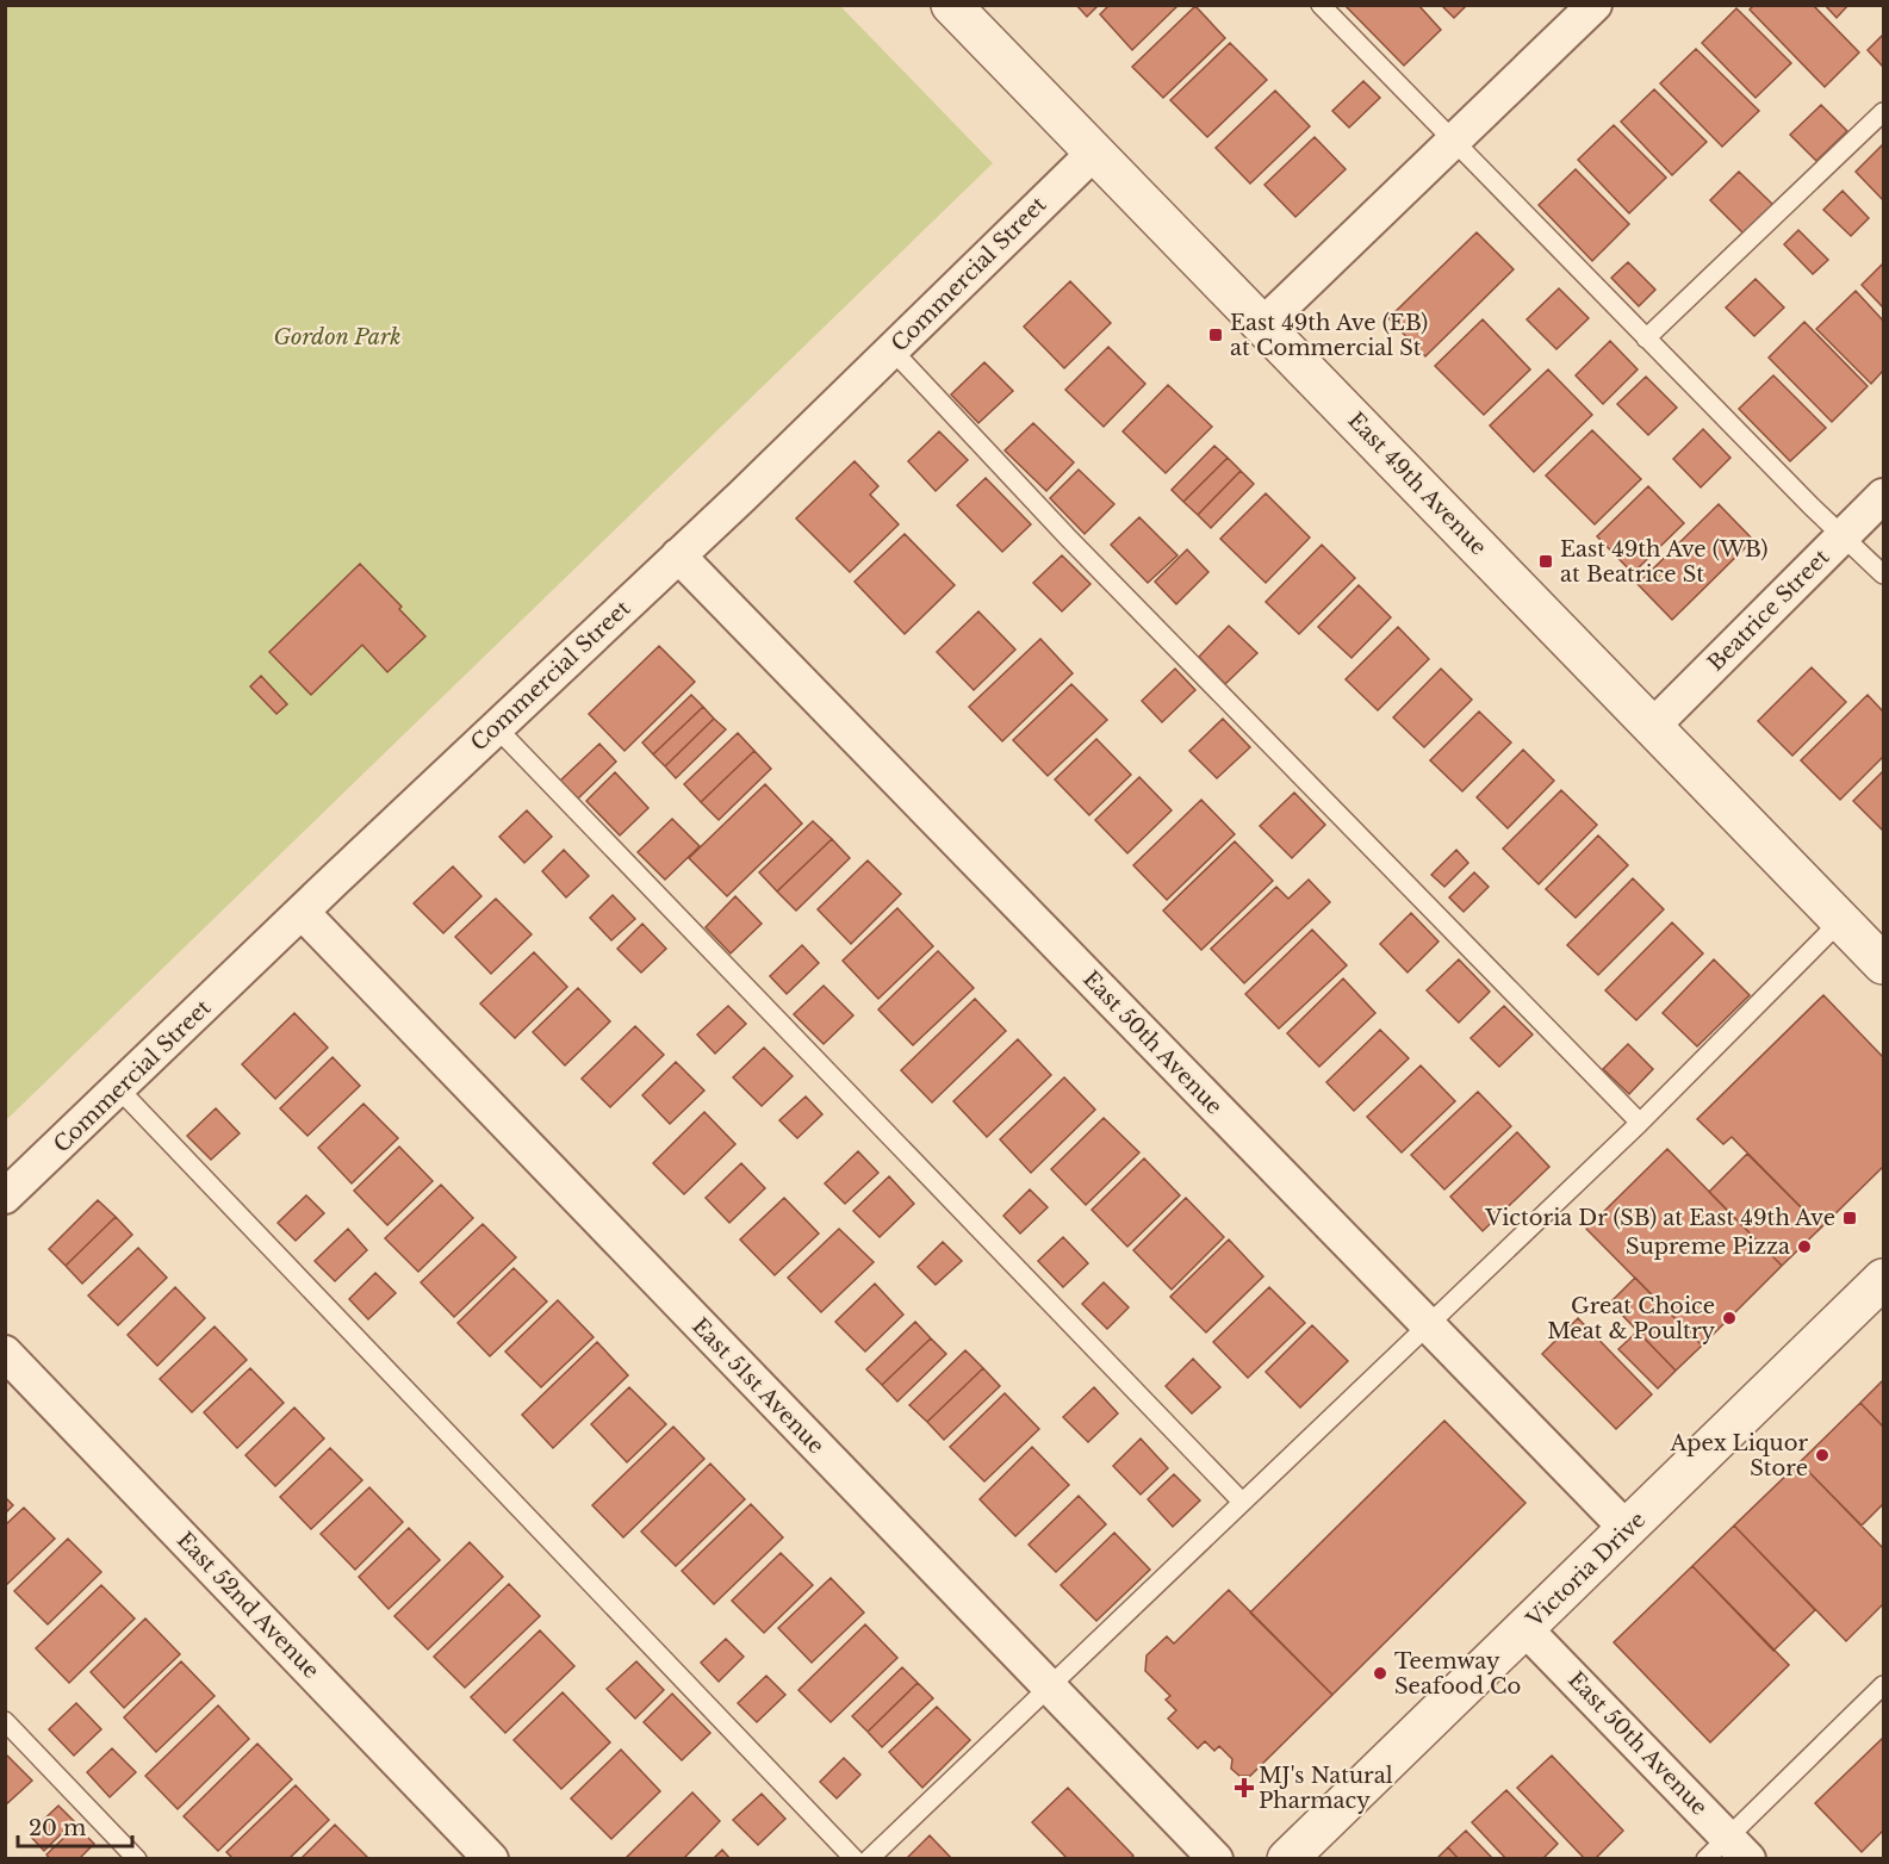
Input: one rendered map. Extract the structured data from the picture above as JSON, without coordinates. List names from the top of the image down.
{
  "streets": {
    "street": [
      "Commercial Street",
      "East 49th Avenue",
      "Beatrice Street",
      "East 50th Avenue",
      "East 51st Avenue",
      "Victoria Drive",
      "East 52nd Avenue"
    ]
  },
  "crossings": [
    ["Commercial Street", "East 49th Avenue"],
    ["Commercial Street", "East 50th Avenue"],
    ["Commercial Street", "East 51st Avenue"],
    ["East 49th Avenue", "Beatrice Street"],
    ["East 50th Avenue", "Victoria Drive"]
  ],
  "parks": ["Gordon Park"],
  "places": {
    "transit": ["East 49th Ave (EB) at Commercial St", "East 49th Ave (WB) at Beatrice St", "Victoria Dr (SB) at East 49th Ave"],
    "other": [
      "Supreme Pizza",
      "Great Choice Meat & Poultry",
      "Apex Liquor Store",
      "Teemway Seafood Co"
    ],
    "health": ["MJ's Natural Pharmacy"]
  },
  "scale_bar": "20 m"
}
